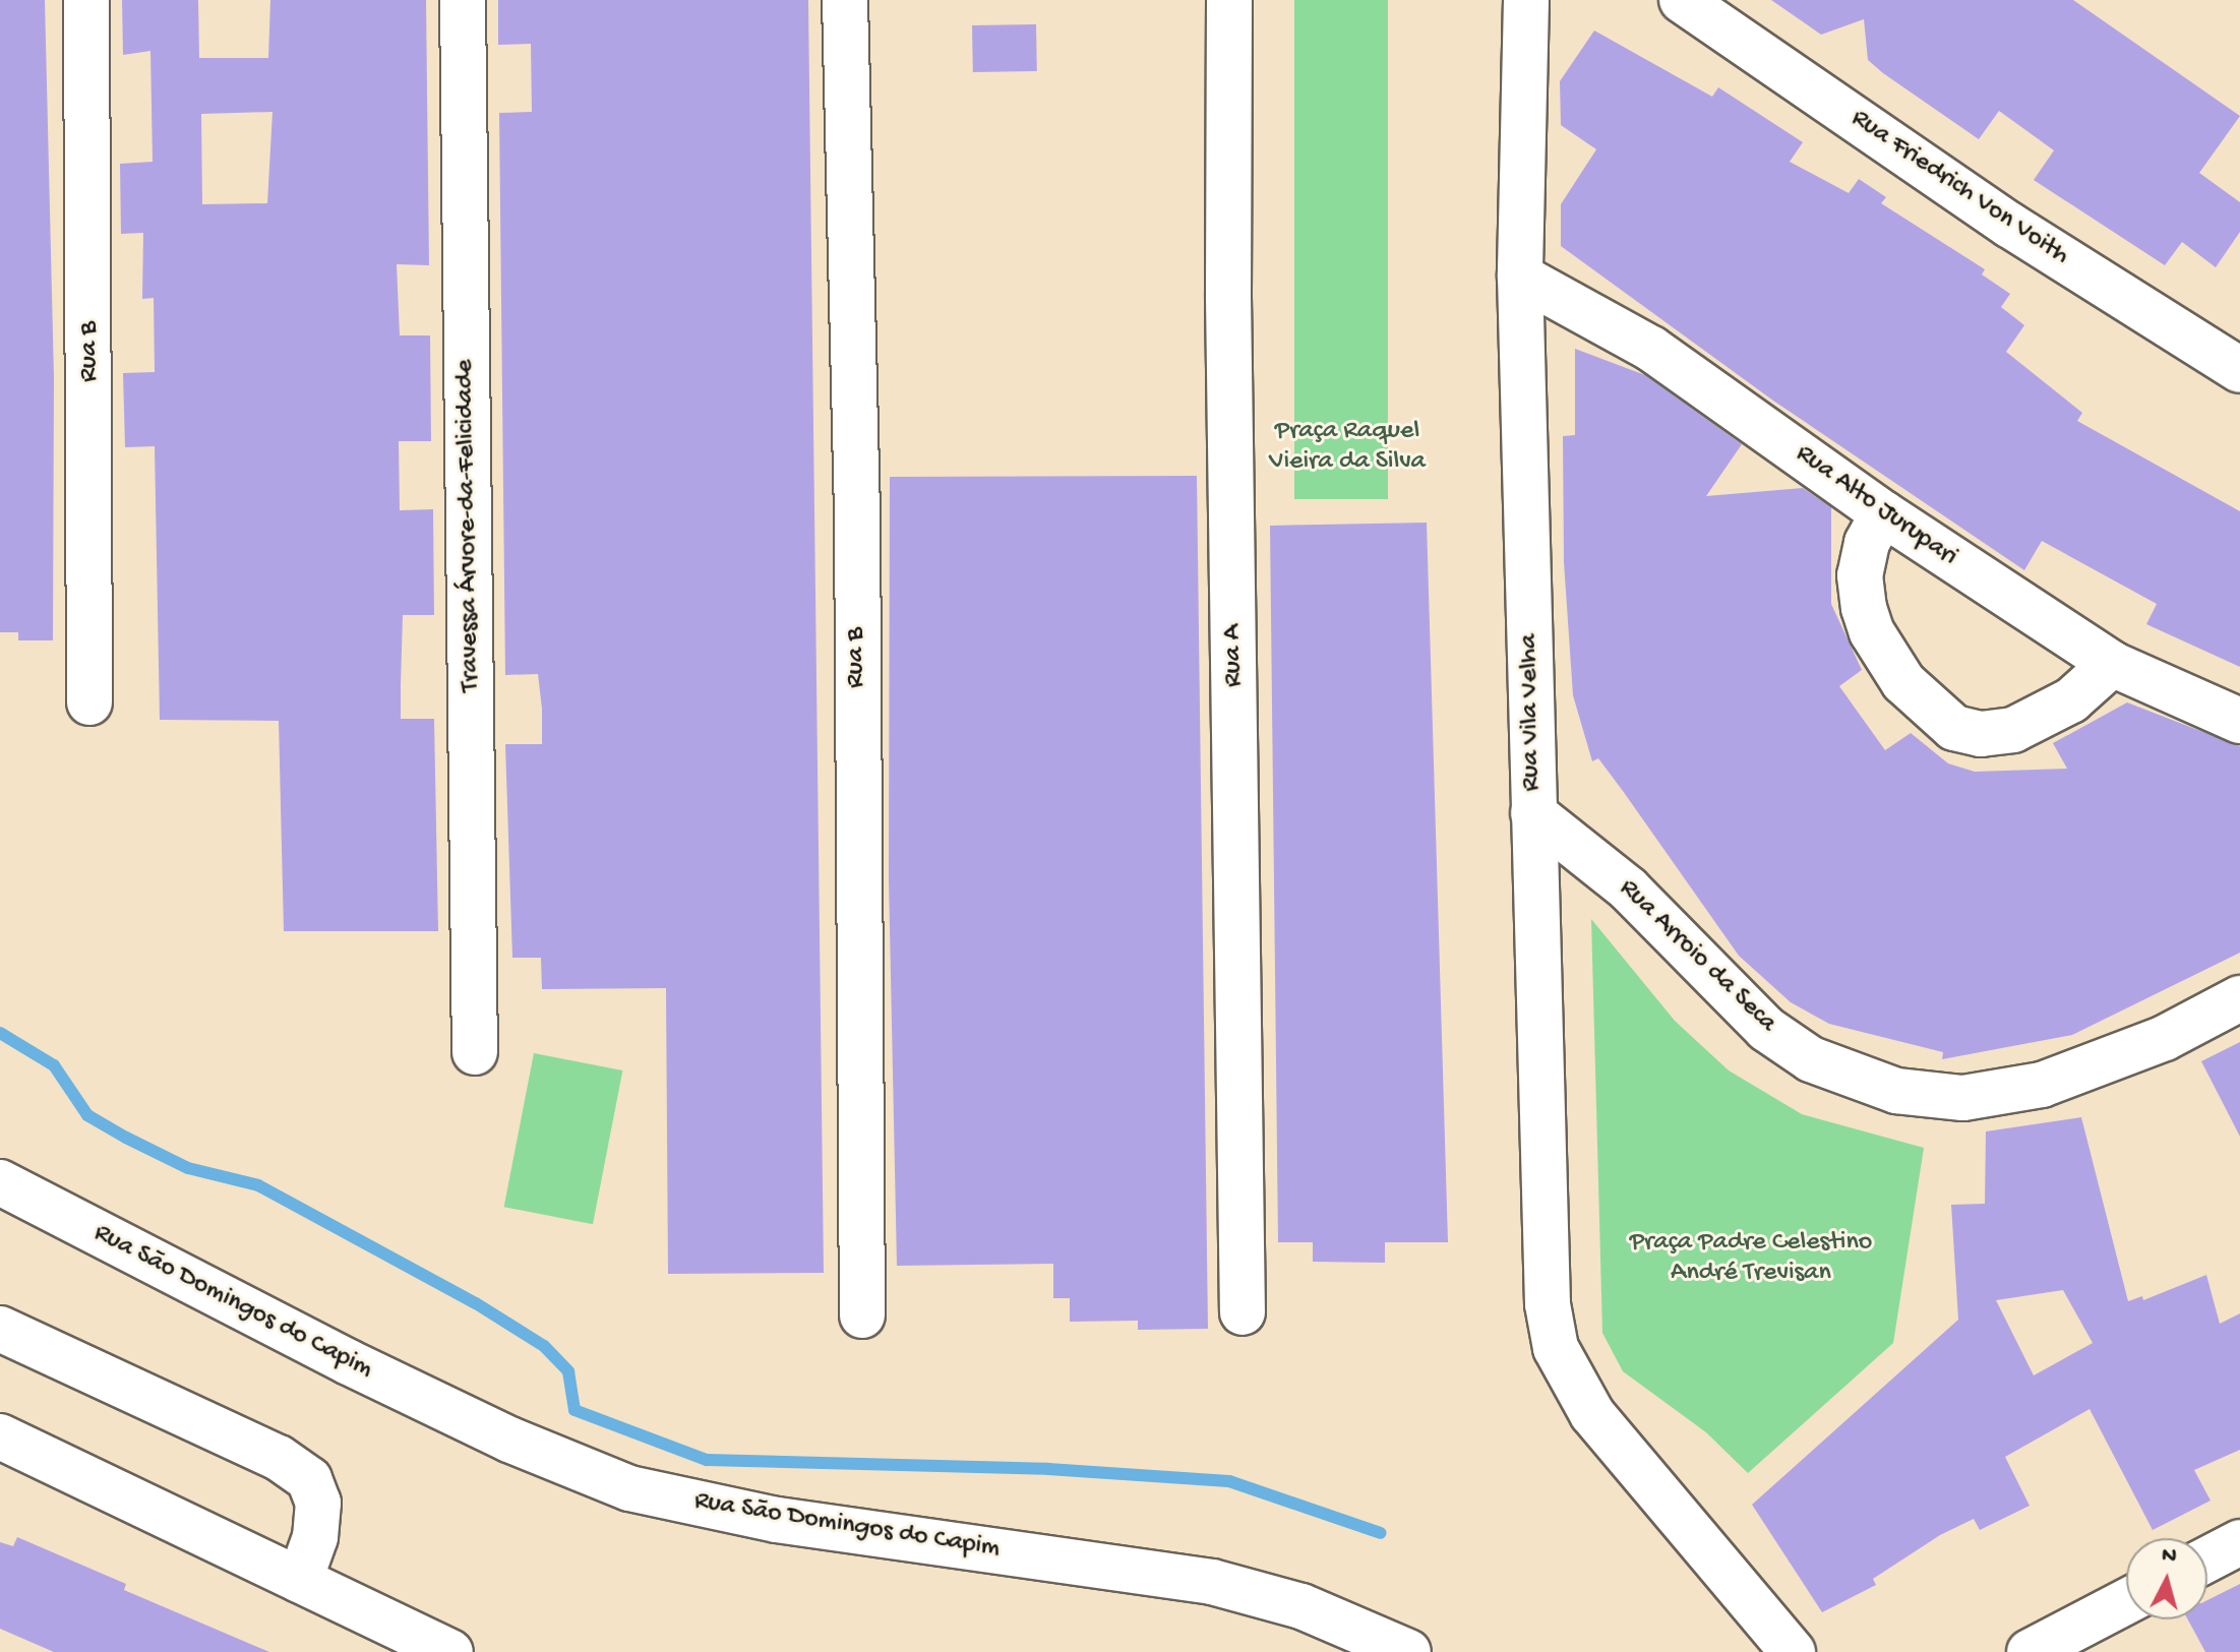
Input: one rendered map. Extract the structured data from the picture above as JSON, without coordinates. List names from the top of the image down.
{
  "streets": {
    "street": [
      "Rua Friedrich Von Voith",
      "Rua B",
      "Rua Alto Jurupari",
      "Travessa Árvore-da-Felicidade",
      "Rua A",
      "Rua Vila Velha",
      "Rua Arroio da Seca",
      "Rua São Domingos do Capim"
    ]
  },
  "crossings": [
    ["Rua Alto Jurupari", "Rua Vila Velha"],
    ["Rua Vila Velha", "Rua Arroio da Seca"]
  ],
  "parks": ["Praça Raquel Vieira da Silva", "Praça Padre Celestino André Trevisan"],
  "north": "top"
}
